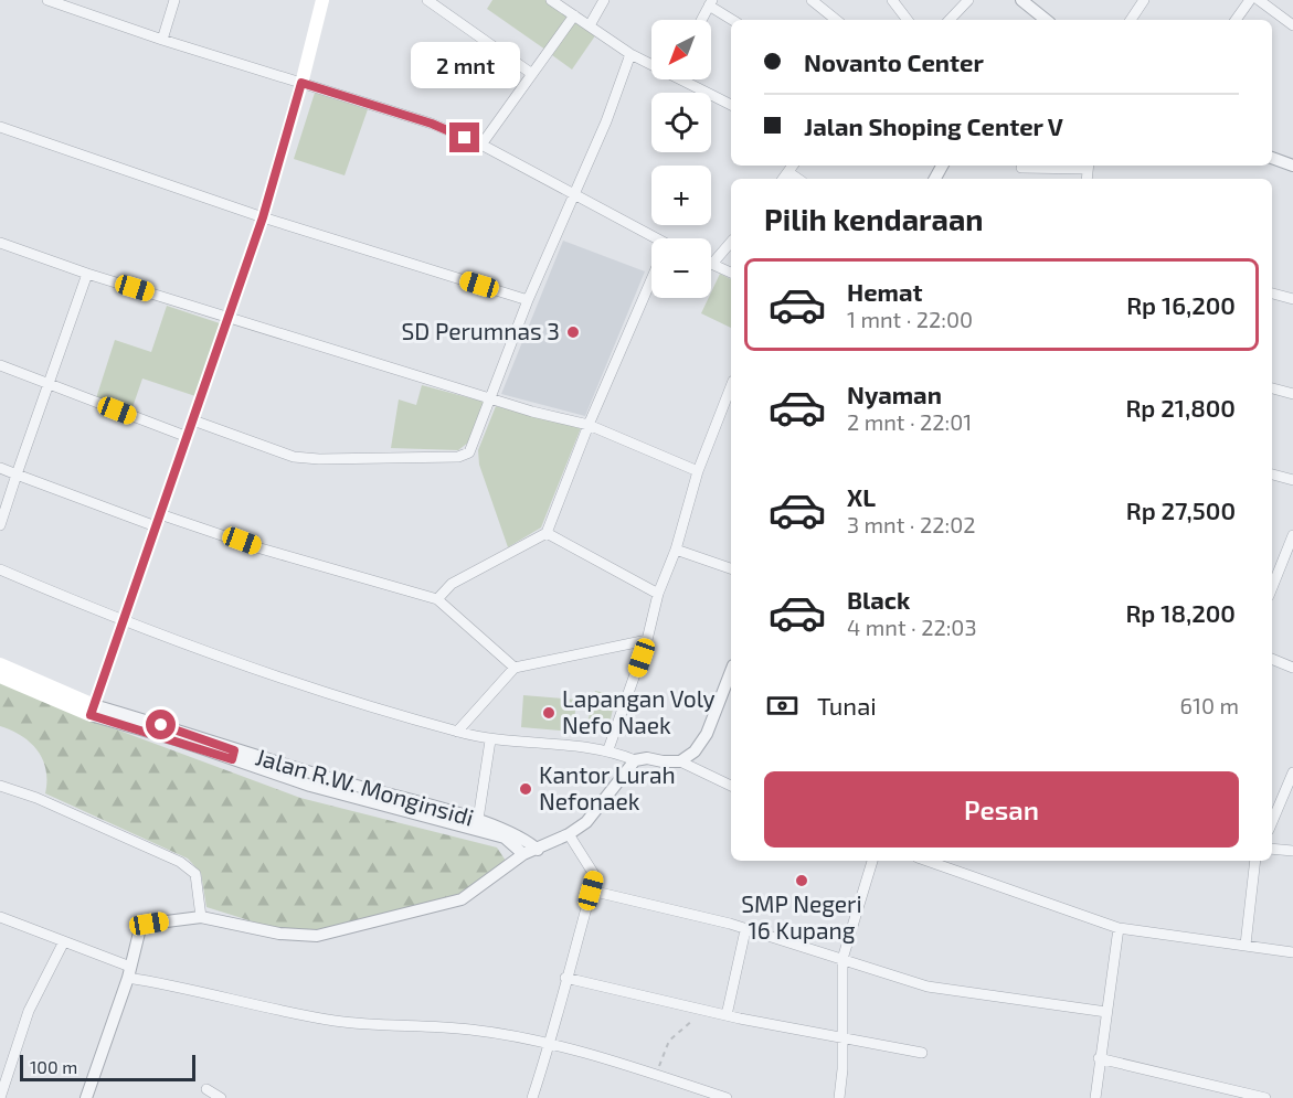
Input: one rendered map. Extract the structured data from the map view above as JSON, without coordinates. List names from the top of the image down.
{
  "streets": {
    "main road": ["Jalan R.W. Monginsidi"]
  },
  "places": [
    "SD Perumnas 3",
    "Lapangan Voly Nefo Naek",
    "Kantor Lurah Nefonaek",
    "SMP Negeri 16 Kupang"
  ],
  "scale_bar": "100 m",
  "north": "bottom left",
  "page": {
    "map_buttons": ["+", "−"],
    "banner": ["Novanto Center", "Jalan Shoping Center V"],
    "bubble": "2 mnt",
    "heading": "Pilih kendaraan",
    "list": [
      {
        "name": "Hemat",
        "note": "1 mnt · 22:00",
        "value": "Rp 16,200"
      },
      {
        "name": "Nyaman",
        "note": "2 mnt · 22:01",
        "value": "Rp 21,800"
      },
      {
        "name": "XL",
        "note": "3 mnt · 22:02",
        "value": "Rp 27,500"
      },
      {
        "name": "Black",
        "note": "4 mnt · 22:03",
        "value": "Rp 18,200"
      }
    ],
    "pay": ["Tunai", "610 m"],
    "buttons": "Pesan",
    "scale": "100 m"
  }
}
